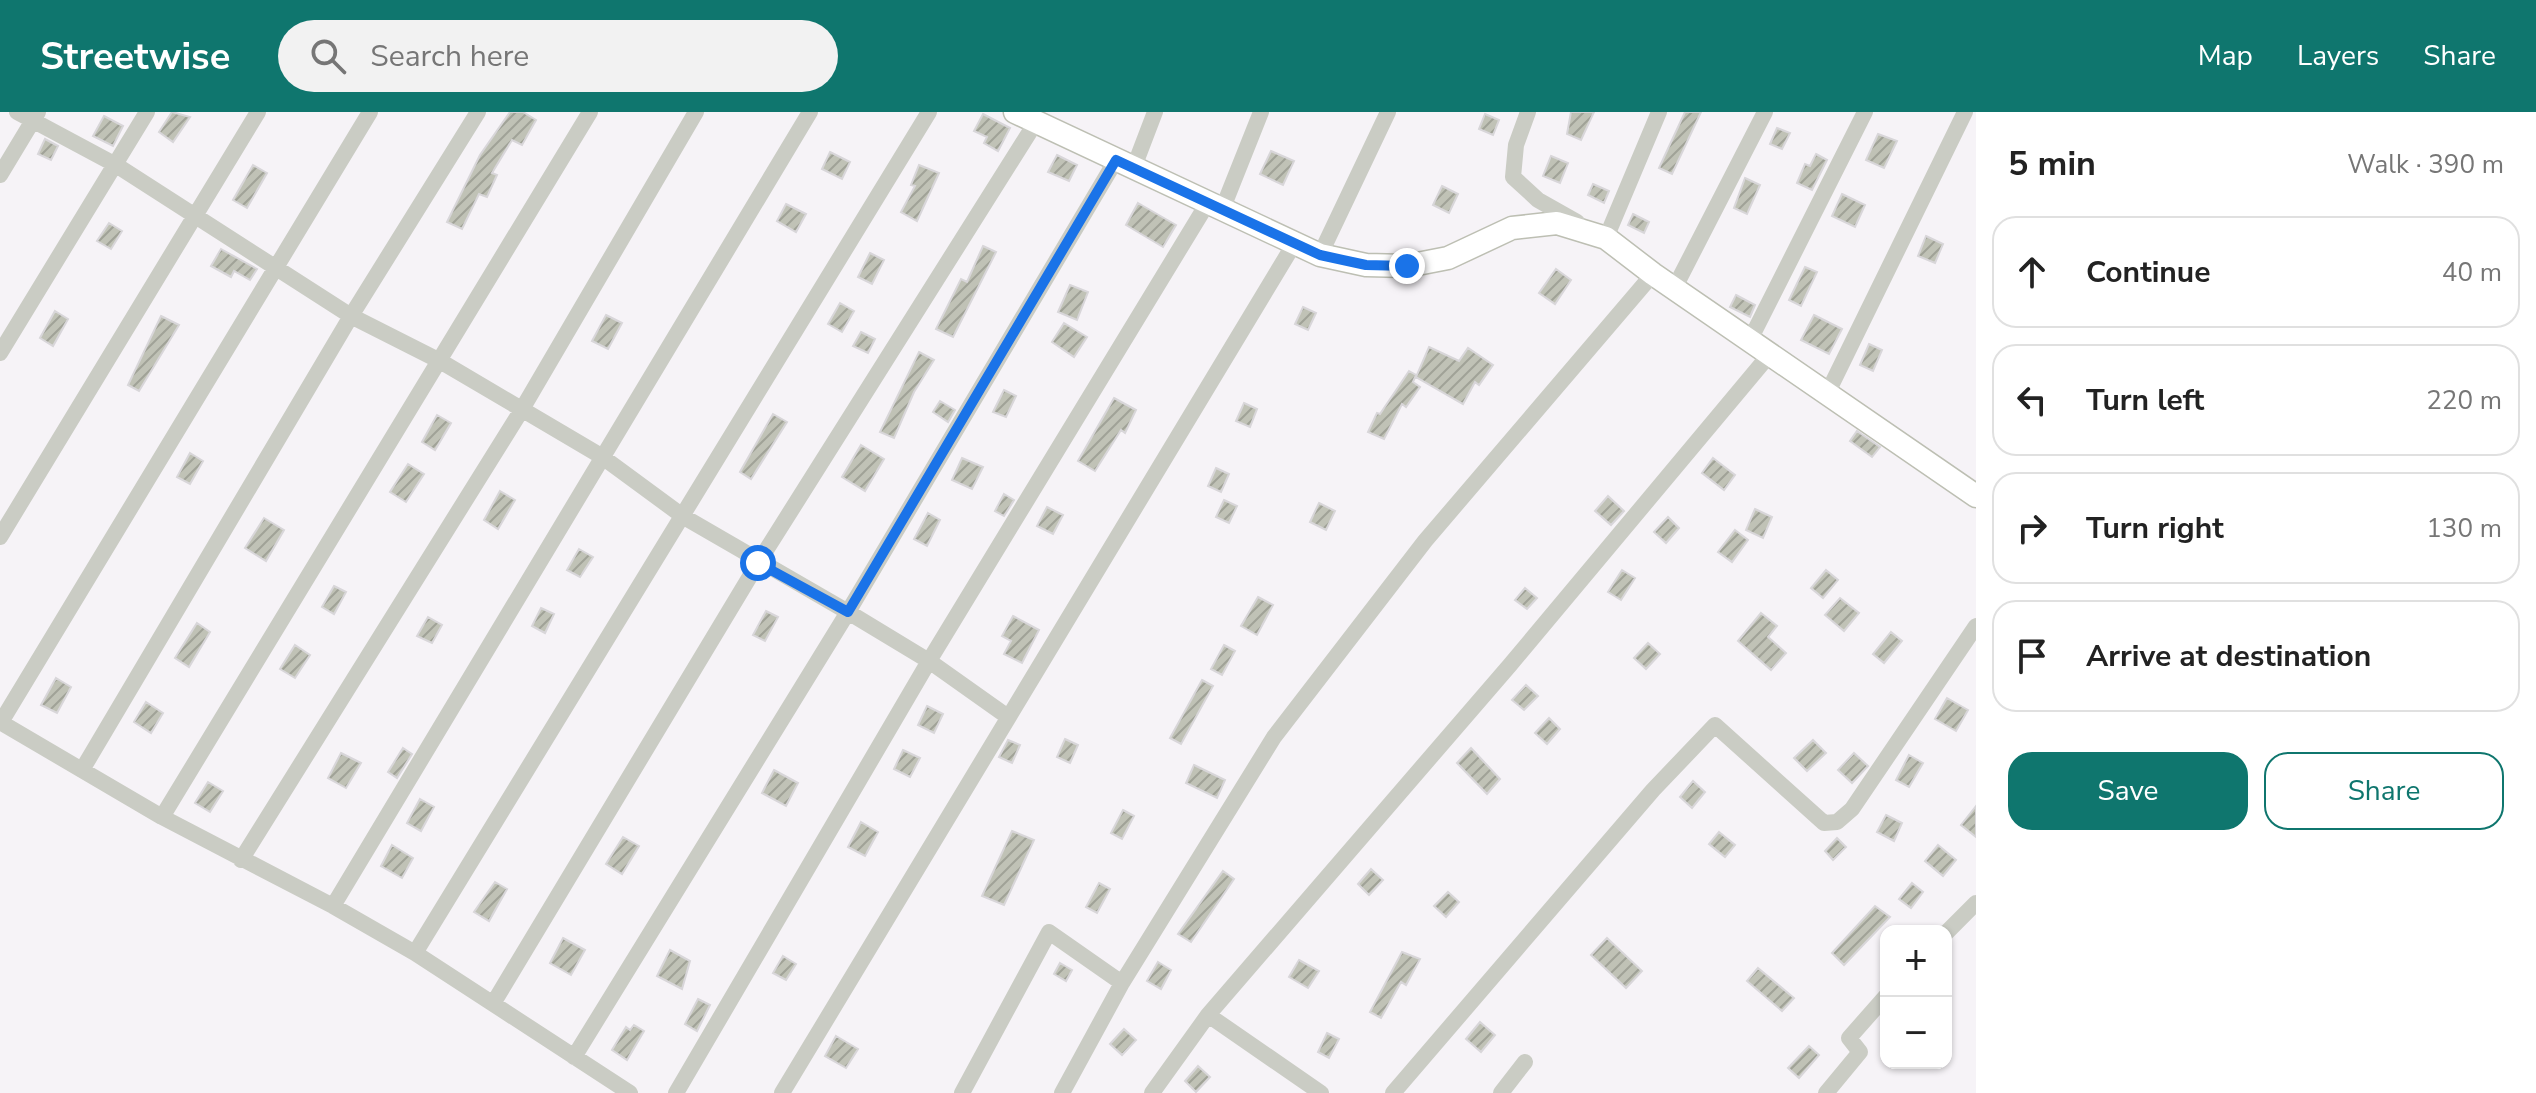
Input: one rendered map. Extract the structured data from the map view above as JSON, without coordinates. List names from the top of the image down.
{
  "page": {
    "header": "Streetwise",
    "search": "Search here",
    "nav": ["Map", "Layers", "Share"],
    "heading": ["5 min", "Walk · 390 m"],
    "list": [
      ["Continue", "40 m"],
      ["Turn left", "220 m"],
      ["Turn right", "130 m"],
      "Arrive at destination"
    ],
    "buttons": ["Save", "Share"],
    "map_buttons": ["+", "−"]
  }
}
